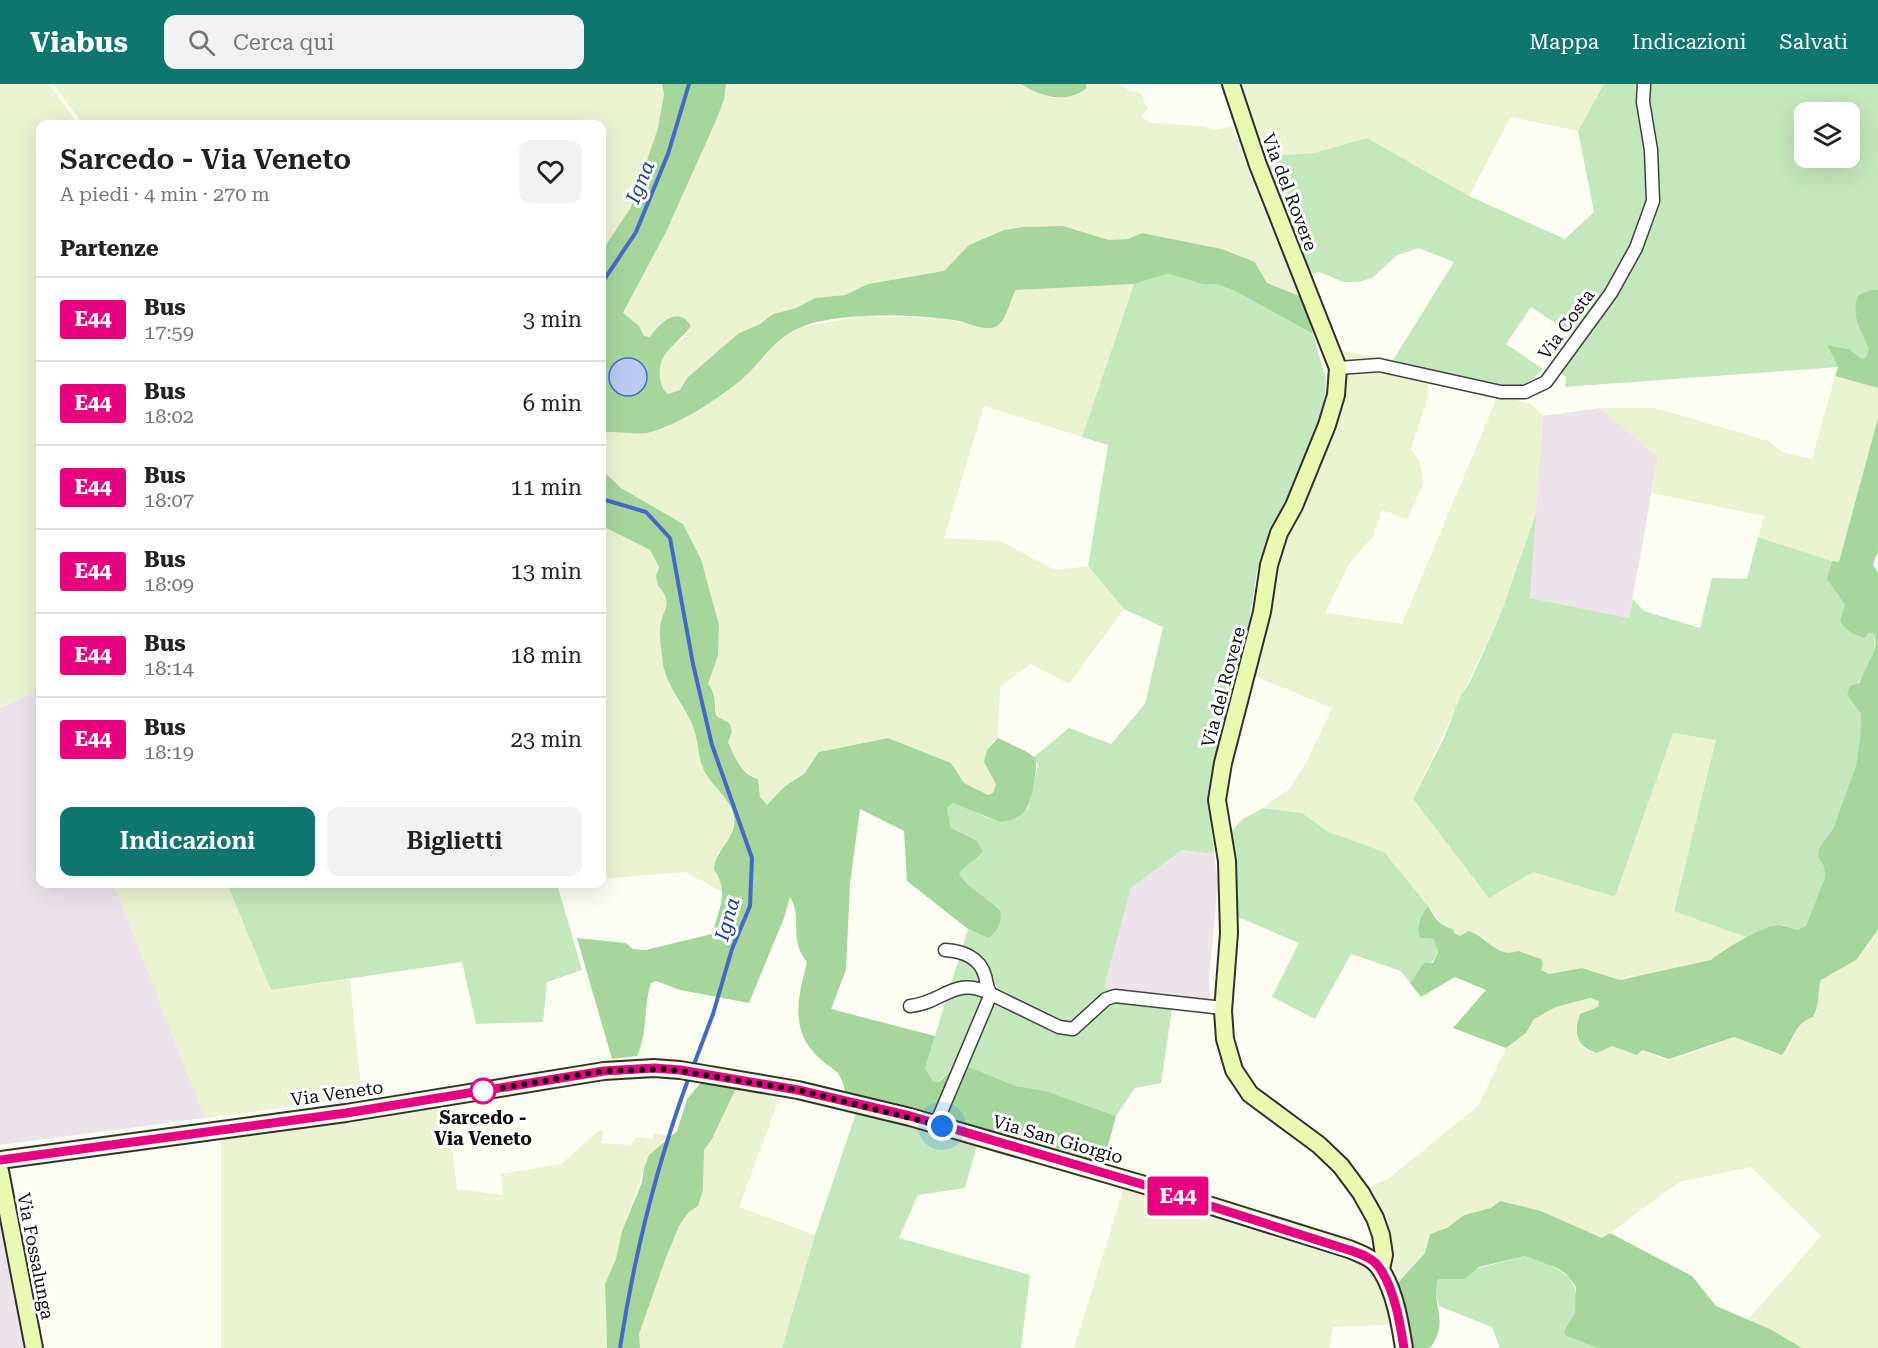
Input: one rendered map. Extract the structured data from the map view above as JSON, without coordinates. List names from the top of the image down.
{
  "streets": {
    "street": [
      "Via del Rovere",
      "Via Costa",
      "Via Veneto",
      "Via San Giorgio",
      "Via Fossalunga"
    ]
  },
  "crossings": [
    ["Via del Rovere", "Via Costa"],
    ["Via del Rovere", "Via San Giorgio"],
    ["Via Veneto", "Via San Giorgio"]
  ],
  "water": ["Igna"],
  "places": ["Sarcedo - Via Veneto"],
  "lines": ["bus line E44"],
  "page": {
    "header": "Viabus",
    "search": "Cerca qui",
    "nav": ["Mappa", "Indicazioni", "Salvati"],
    "on_map": "E44",
    "heading": [
      ["Sarcedo - Via Veneto", "A piedi · 4 min · 270 m"],
      "Partenze"
    ],
    "list": [
      {
        "mark": "E44",
        "name": "Bus",
        "note": "17:59",
        "value": "3 min"
      },
      {
        "mark": "E44",
        "name": "Bus",
        "note": "18:02",
        "value": "6 min"
      },
      {
        "mark": "E44",
        "name": "Bus",
        "note": "18:07",
        "value": "11 min"
      },
      {
        "mark": "E44",
        "name": "Bus",
        "note": "18:09",
        "value": "13 min"
      },
      {
        "mark": "E44",
        "name": "Bus",
        "note": "18:14",
        "value": "18 min"
      },
      {
        "mark": "E44",
        "name": "Bus",
        "note": "18:19",
        "value": "23 min"
      }
    ],
    "buttons": ["Indicazioni", "Biglietti"]
  }
}
